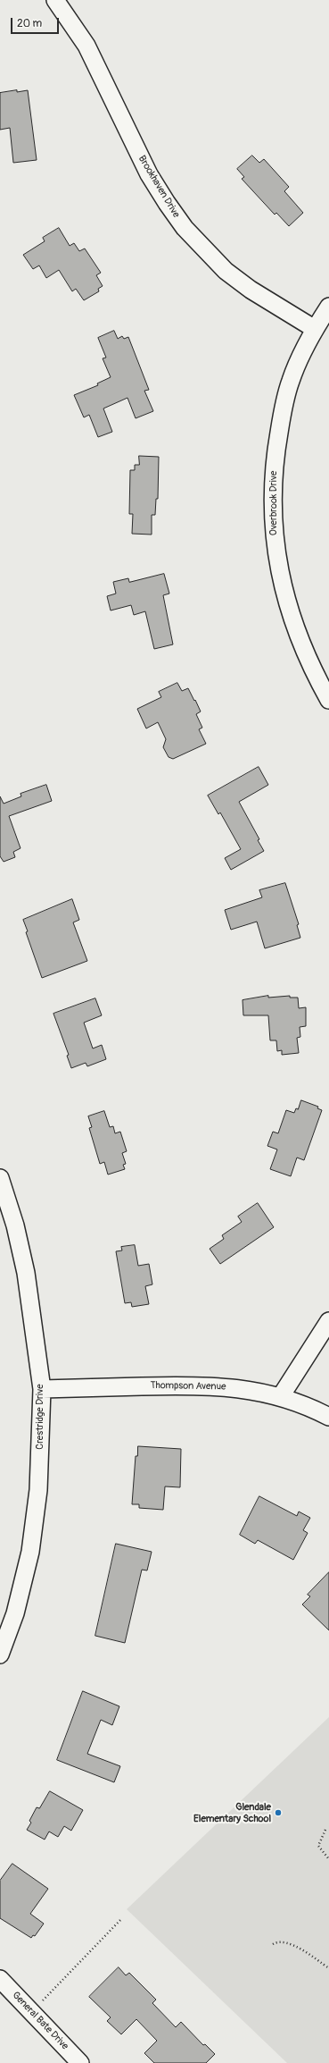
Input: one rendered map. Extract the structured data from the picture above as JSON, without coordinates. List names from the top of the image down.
{
  "streets": {
    "street": [
      "Brookhaven Drive",
      "Overbrook Drive",
      "Thompson Avenue",
      "Crestridge Drive",
      "General Bate Drive"
    ]
  },
  "crossings": [
    ["Brookhaven Drive", "Overbrook Drive"],
    ["Thompson Avenue", "Crestridge Drive"]
  ],
  "places": ["Glendale Elementary School"],
  "scale_bar": "20 m"
}
